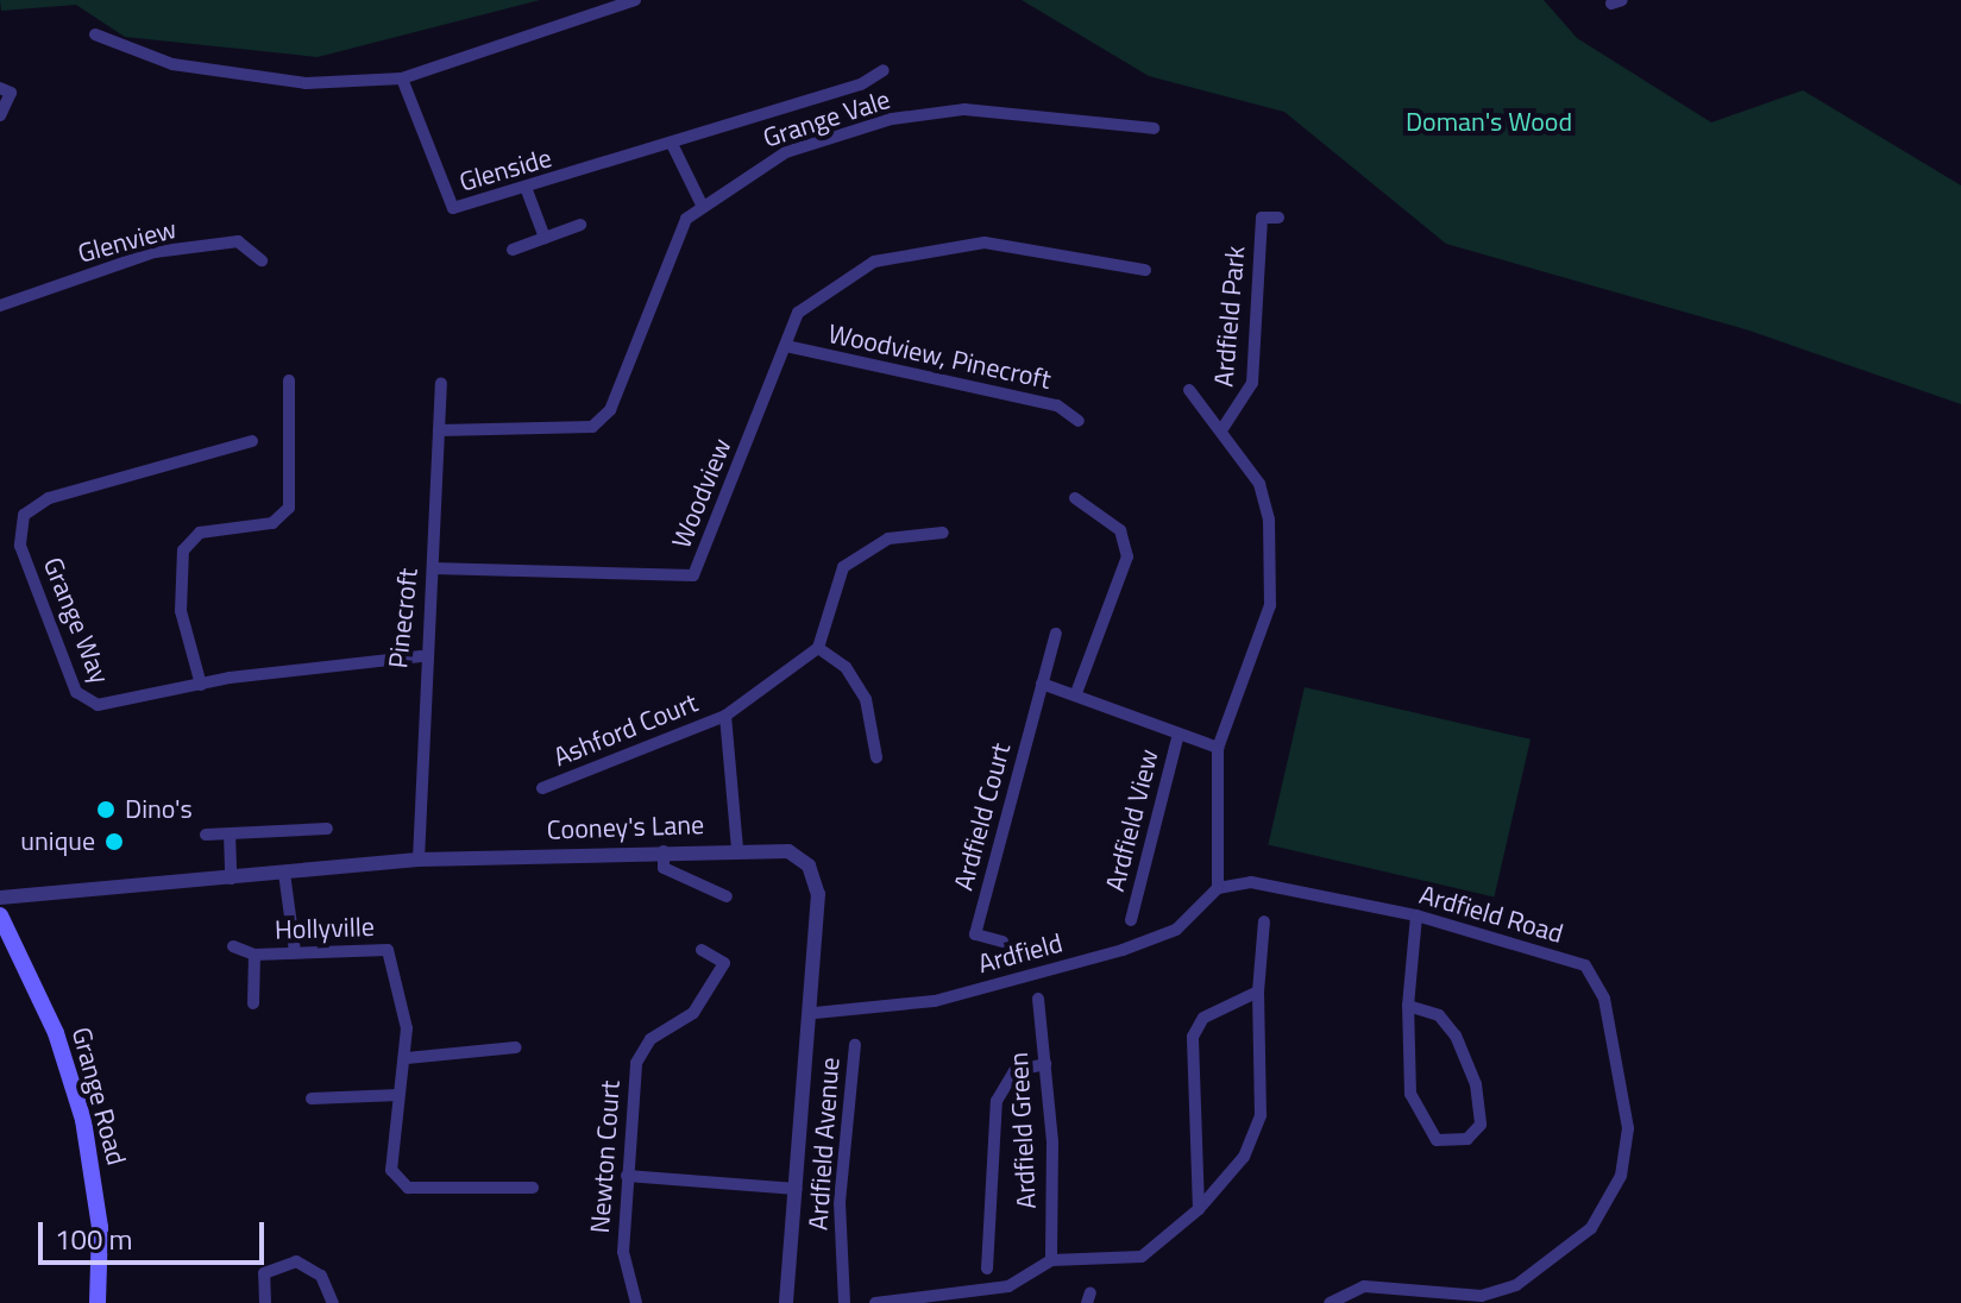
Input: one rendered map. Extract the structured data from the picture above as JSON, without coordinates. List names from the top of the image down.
{
  "streets": {
    "main road": ["Grange Road"],
    "street": [
      "Grange Vale",
      "Glenside",
      "Glenview",
      "Ardfield Park",
      "Woodview, Pinecroft",
      "Woodview",
      "Pinecroft",
      "Grange Way",
      "Ashford Court",
      "Ardfield Court",
      "Ardfield View",
      "Cooney's Lane",
      "Ardfield Road",
      "Hollyville",
      "Ardfield",
      "Ardfield Green",
      "Ardfield Avenue",
      "Newton Court"
    ]
  },
  "crossings": [
    ["Grange Vale", "Pinecroft"],
    ["Woodview, Pinecroft", "Woodview"],
    ["Woodview", "Pinecroft"],
    ["Pinecroft", "Grange Way"],
    ["Pinecroft", "Cooney's Lane"],
    ["Ashford Court", "Cooney's Lane"],
    ["Cooney's Lane", "Ardfield"],
    ["Ardfield Road", "Ardfield"]
  ],
  "parks": ["Doman's Wood"],
  "places": ["Dino's", "unique"],
  "scale_bar": "100 m"
}
